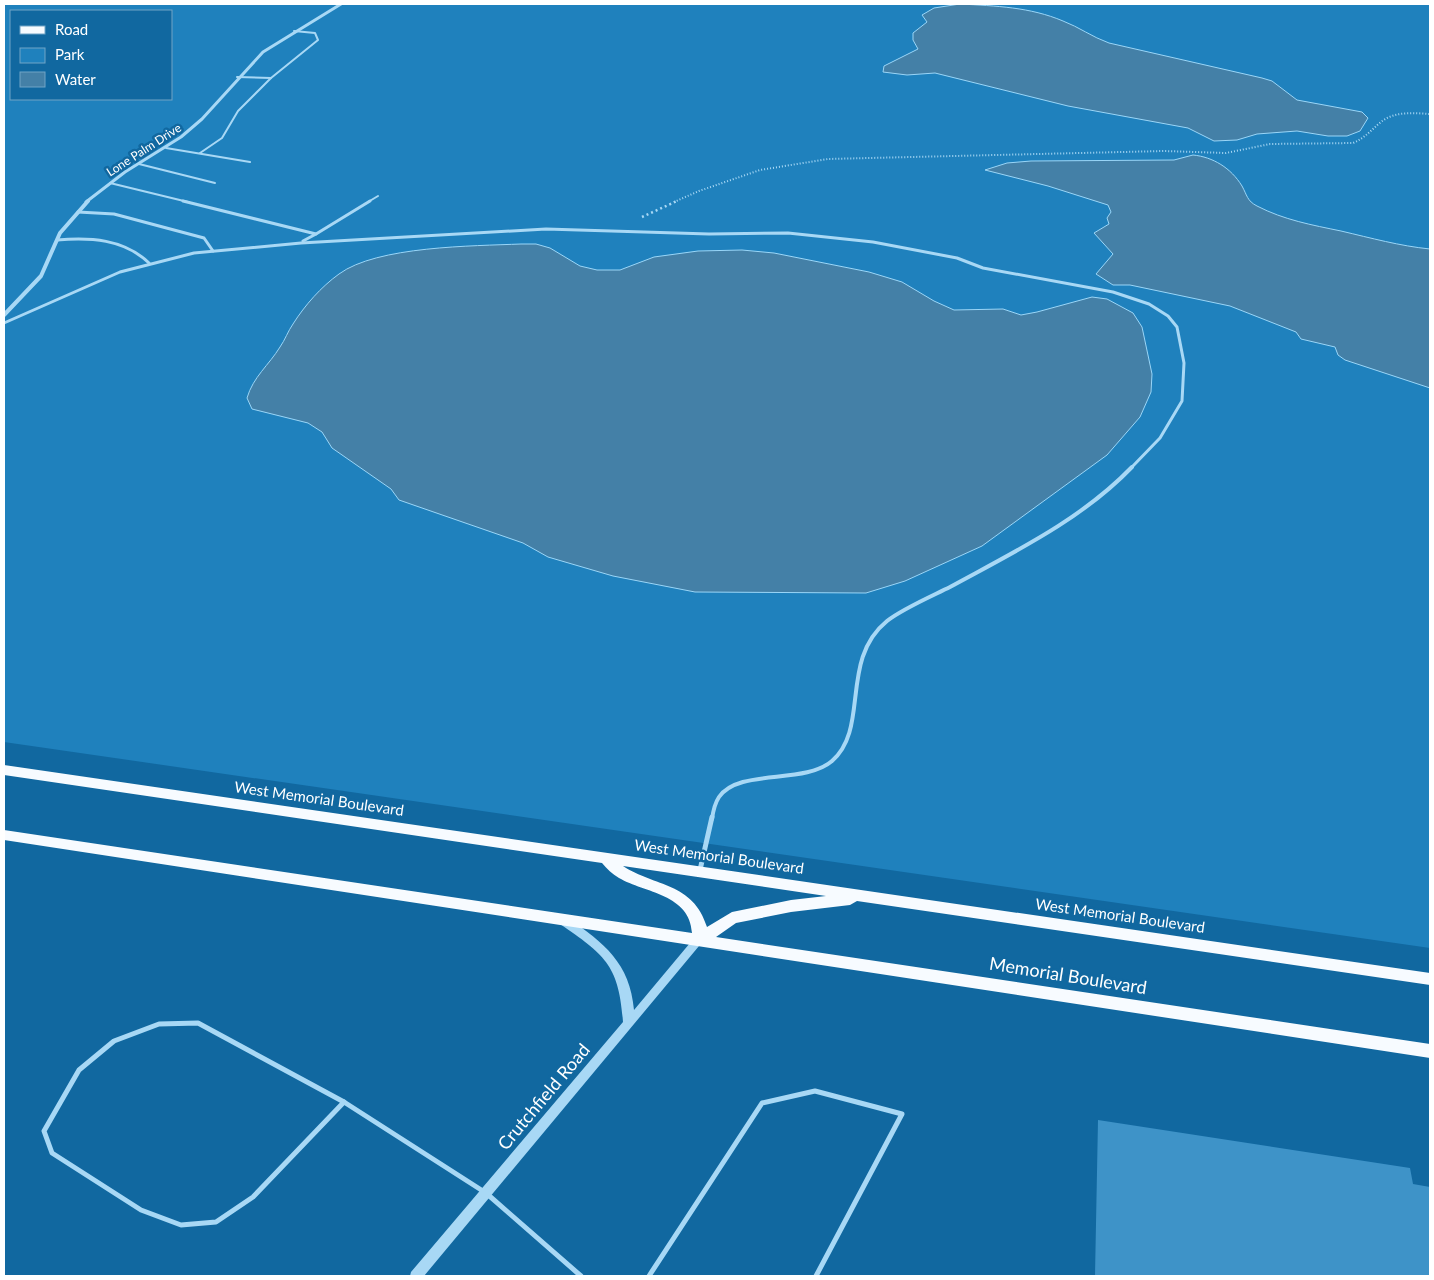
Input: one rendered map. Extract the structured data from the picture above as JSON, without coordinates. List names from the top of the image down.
{
  "streets": {
    "main road": ["West Memorial Boulevard", "Memorial Boulevard"],
    "street": ["Lone Palm Drive", "Crutchfield Road"]
  },
  "crossings": [
    ["Memorial Boulevard", "Crutchfield Road"]
  ],
  "legend": ["Road", "Park", "Water"]
}
